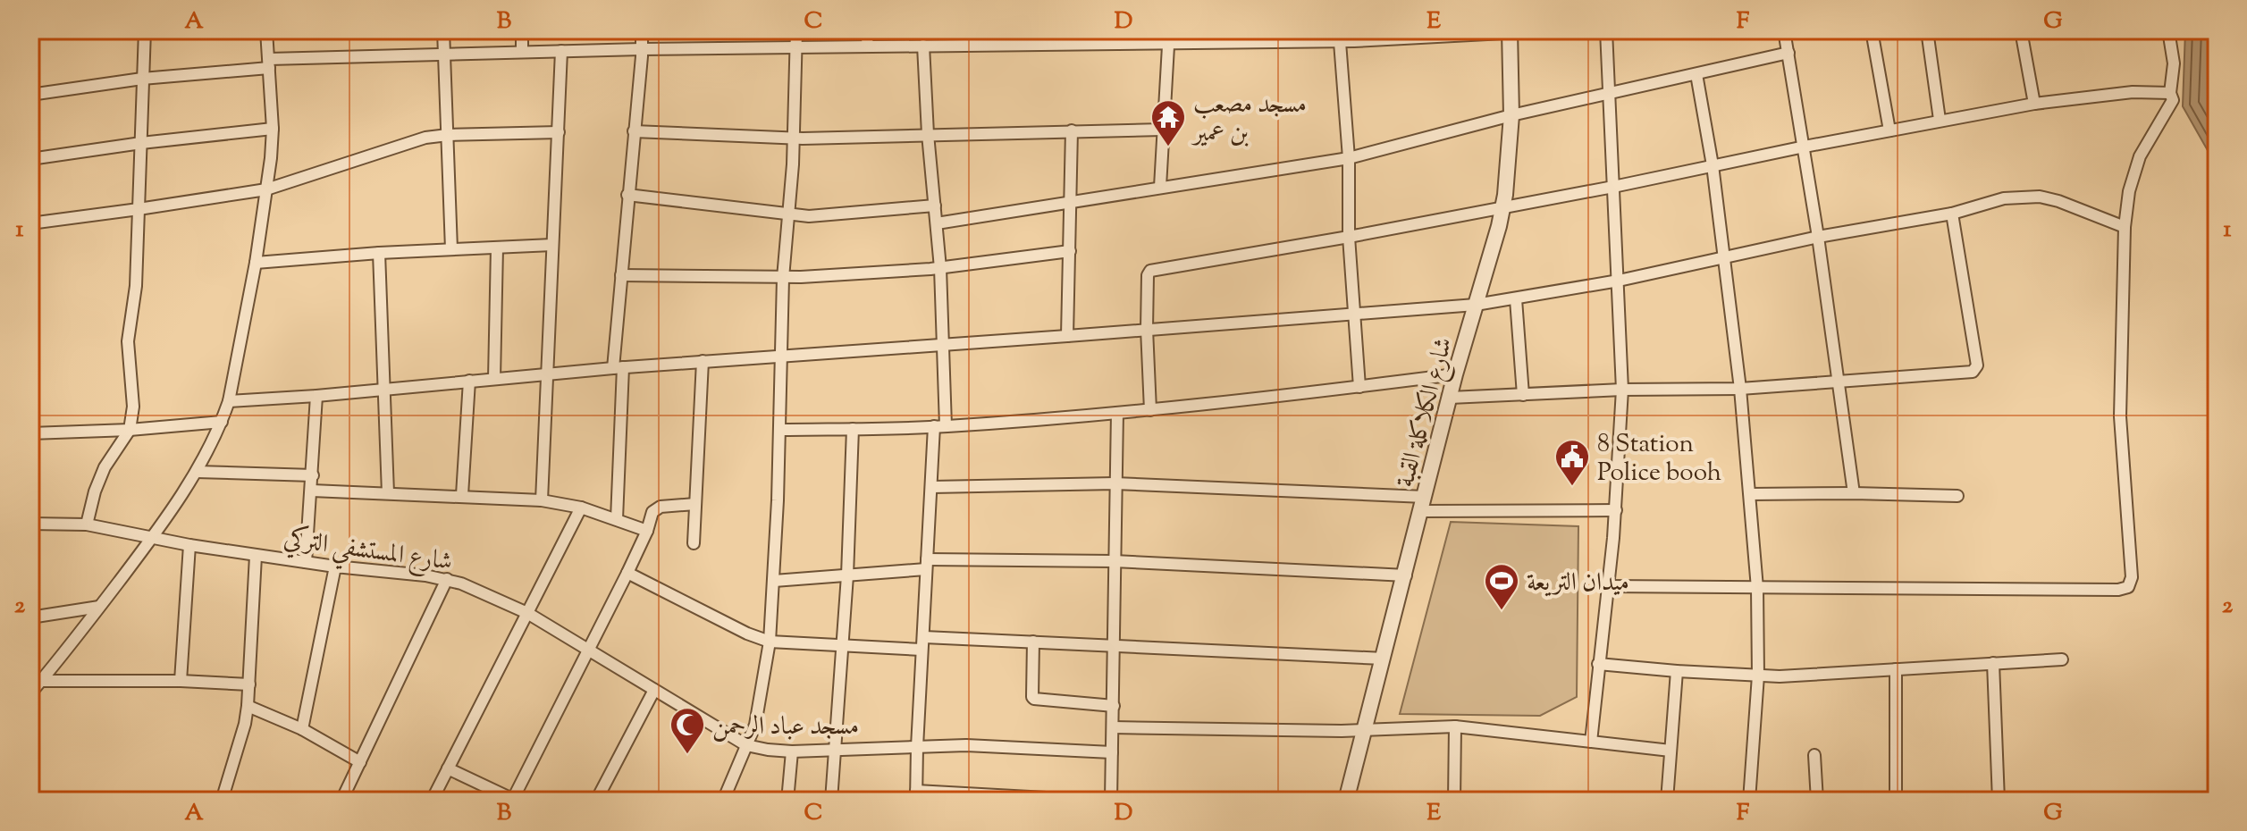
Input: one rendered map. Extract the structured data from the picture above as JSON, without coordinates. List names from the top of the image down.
{
  "streets": {
    "street": ["شارع الكلاكلة القبة", "شارع المستشفي التركي"]
  },
  "places": {
    "temple": ["مسجد مصعب بن عمير"],
    "public building": ["8 Station Police booh"],
    "sports": ["ميدان التريعة"],
    "mosque": ["مسجد عباد الرحمن"]
  },
  "grid": {
    "columns": [
      "A",
      "B",
      "C",
      "D",
      "E",
      "F",
      "G"
    ],
    "rows": ["1", "2"]
  }
}
